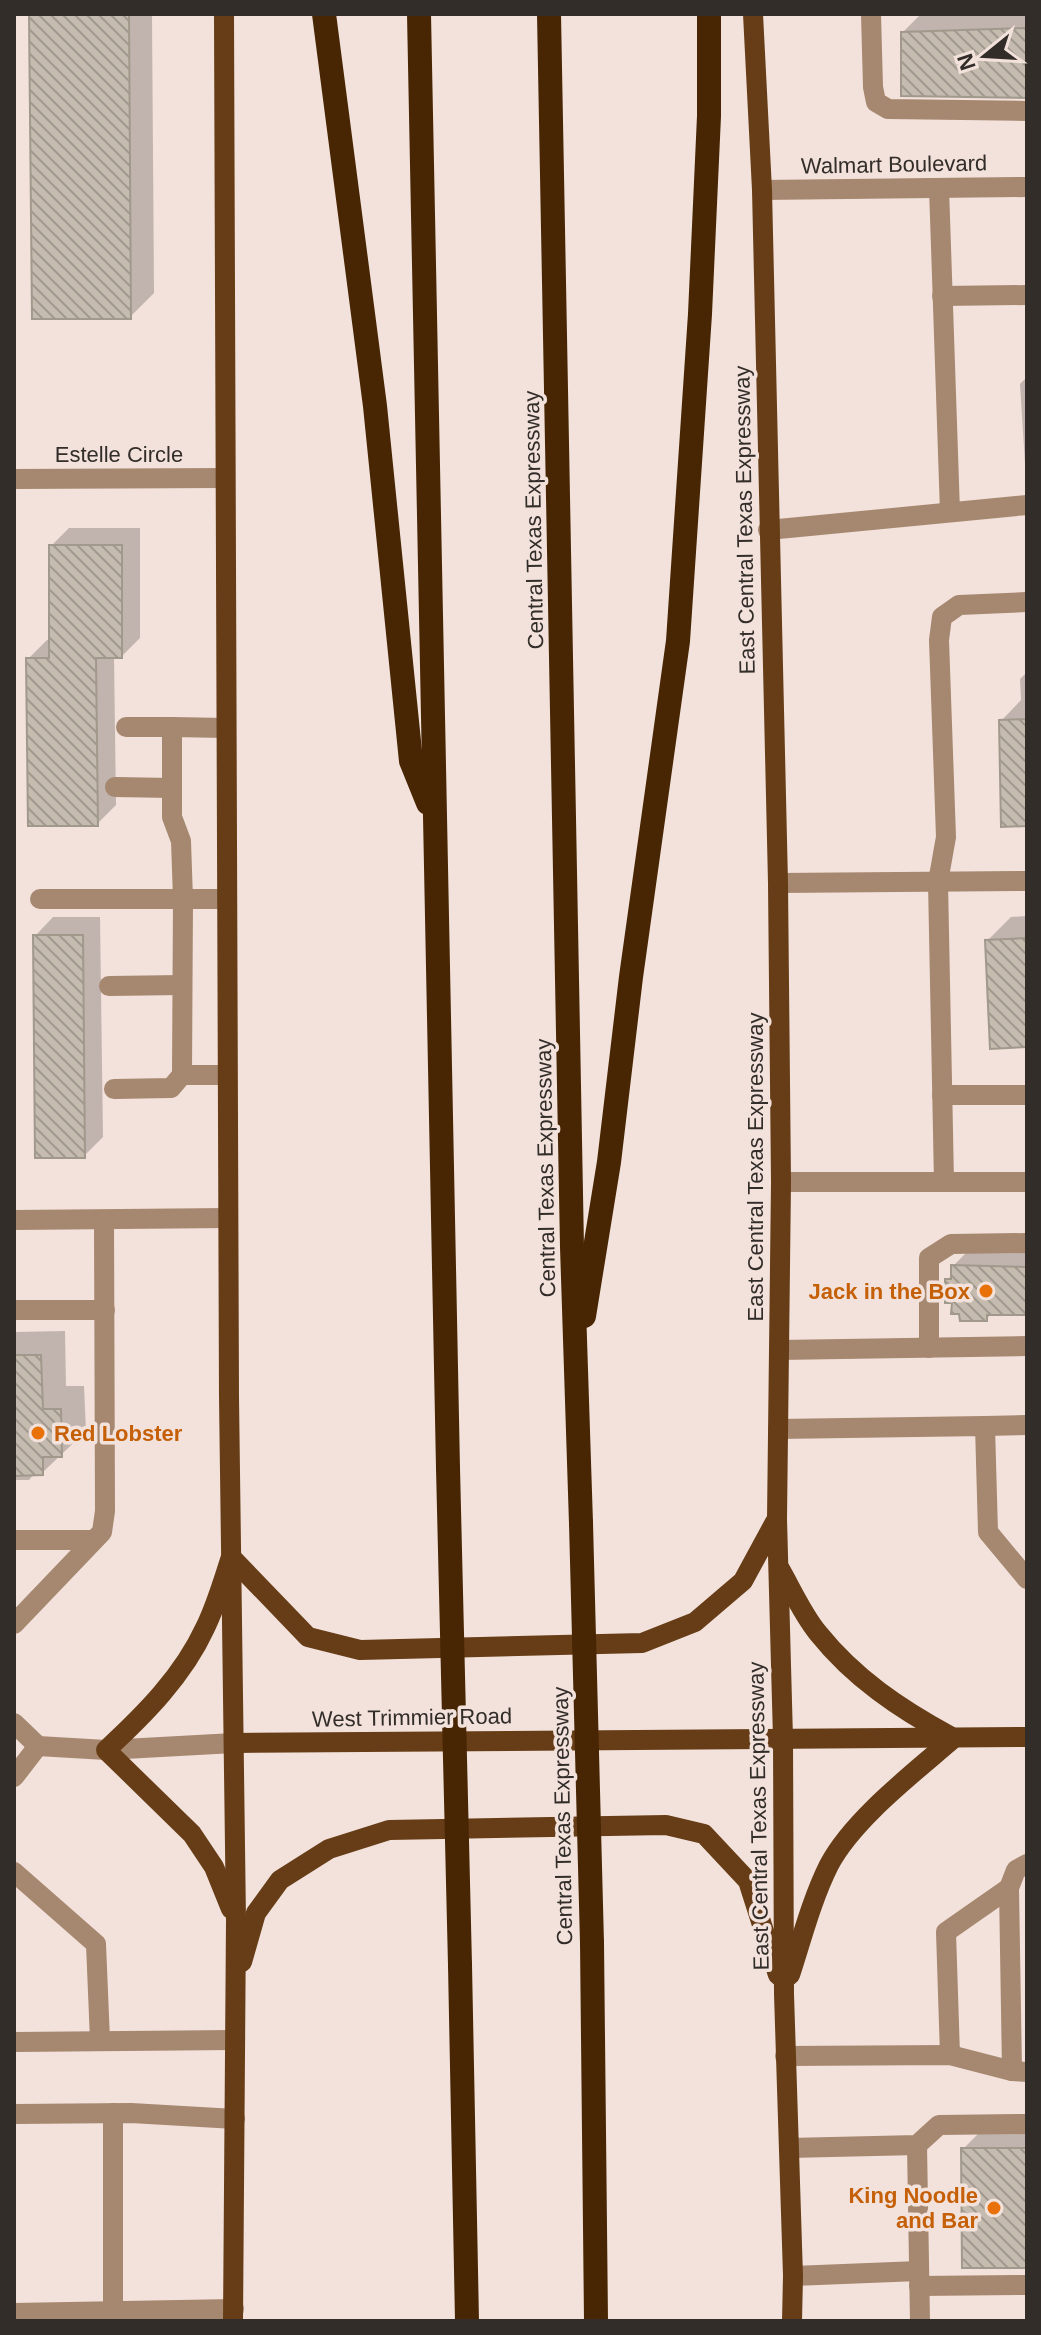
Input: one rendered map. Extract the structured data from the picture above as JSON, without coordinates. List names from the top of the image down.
{
  "streets": {
    "highway": ["Central Texas Expressway"],
    "main road": ["East Central Texas Expressway", "West Trimmier Road"],
    "street": ["Walmart Boulevard", "Estelle Circle"]
  },
  "crossings": [
    ["Walmart Boulevard", "East Central Texas Expressway"],
    ["East Central Texas Expressway", "West Trimmier Road"]
  ],
  "places": ["Jack in the Box", "Red Lobster", "King Noodle and Bar"],
  "north": "left"
}
